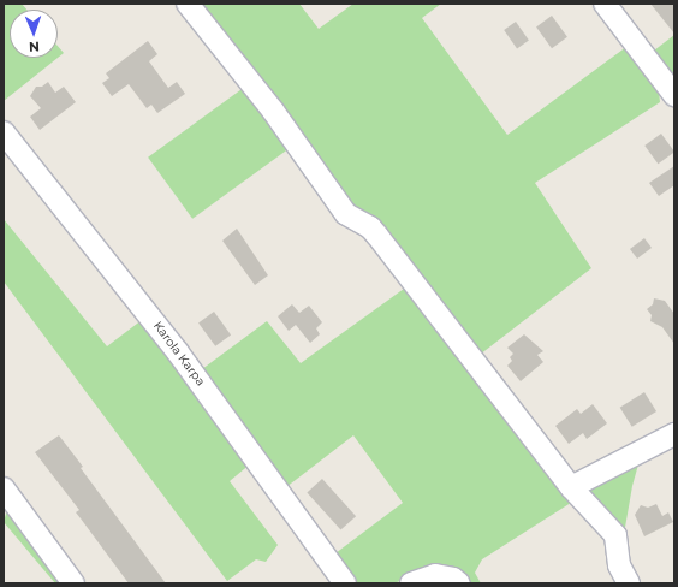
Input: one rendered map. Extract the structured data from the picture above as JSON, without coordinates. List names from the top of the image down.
{
  "streets": {
    "street": ["Karola Karpa"]
  },
  "north": "bottom"
}
